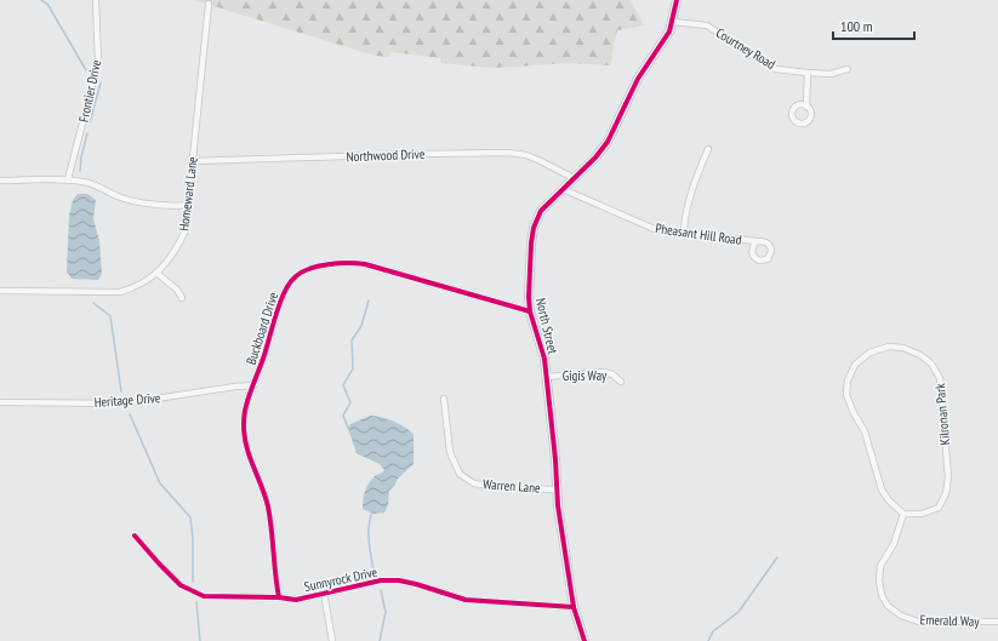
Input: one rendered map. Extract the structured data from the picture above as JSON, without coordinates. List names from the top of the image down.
{
  "streets": {
    "street": [
      "Courtney Road",
      "Frontier Drive",
      "Northwood Drive",
      "Homeward Lane",
      "Pheasant Hill Road",
      "North Street",
      "Buckboard Drive",
      "Gigis Way",
      "Heritage Drive",
      "Kilronan Park",
      "Warren Lane",
      "Sunnyrock Drive",
      "Emerald Way"
    ]
  },
  "crossings": [
    ["Courtney Road", "North Street"],
    ["Northwood Drive", "Homeward Lane"],
    ["Northwood Drive", "North Street"],
    ["Pheasant Hill Road", "North Street"],
    ["North Street", "Buckboard Drive"],
    ["North Street", "Gigis Way"],
    ["North Street", "Warren Lane"],
    ["North Street", "Sunnyrock Drive"],
    ["Buckboard Drive", "Heritage Drive"],
    ["Buckboard Drive", "Sunnyrock Drive"],
    ["Kilronan Park", "Emerald Way"]
  ],
  "scale_bar": "100 m"
}
